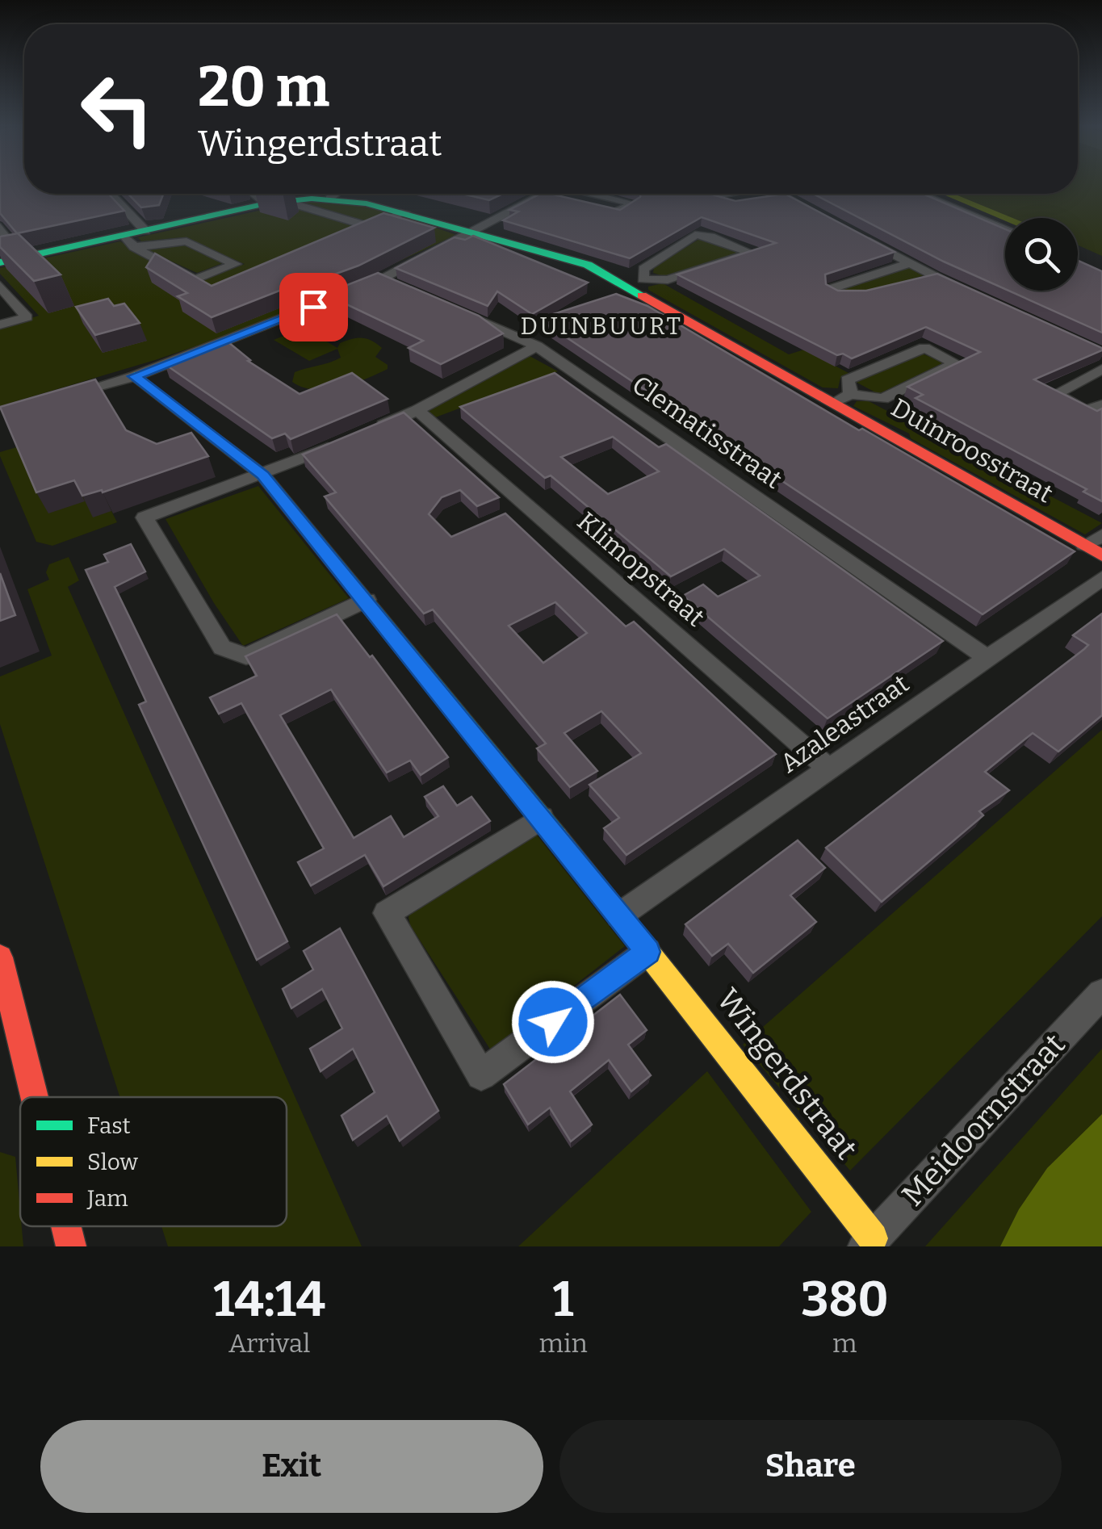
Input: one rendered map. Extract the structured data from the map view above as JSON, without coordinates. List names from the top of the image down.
{
  "streets": {
    "street": [
      "Clematisstraat",
      "Duinroosstraat",
      "Klimopstraat",
      "Azaleastraat",
      "Wingerdstraat",
      "Meidoornstraat"
    ]
  },
  "crossings": [
    ["Clematisstraat", "Azaleastraat"],
    ["Klimopstraat", "Azaleastraat"],
    ["Azaleastraat", "Wingerdstraat"],
    ["Wingerdstraat", "Meidoornstraat"]
  ],
  "districts": ["DUINBUURT"],
  "legend": ["Fast", "Slow", "Jam"],
  "page": {
    "turn": ["20 m", "Wingerdstraat"],
    "eta": [
      "14:14",
      "Arrival",
      "1",
      "min",
      "380",
      "m"
    ],
    "buttons": ["Exit", "Share"]
  }
}
